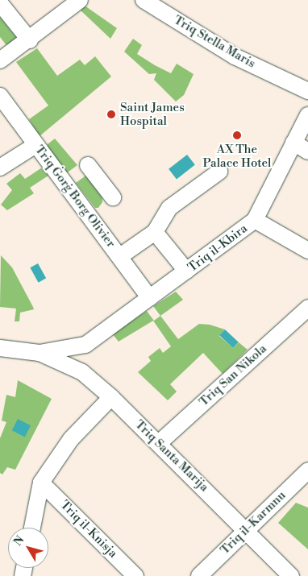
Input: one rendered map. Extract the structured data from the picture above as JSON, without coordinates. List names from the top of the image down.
{
  "streets": {
    "street": [
      "Triq Stella Maris",
      "Triq Ġorġ Borg Olivier",
      "Triq il-Kbira",
      "Triq San Nikola",
      "Triq Santa Marija",
      "Triq il-Karmnu",
      "Triq il-Knisja"
    ]
  },
  "crossings": [
    ["Triq Ġorġ Borg Olivier", "Triq il-Kbira"],
    ["Triq il-Kbira", "Triq Santa Marija"],
    ["Triq San Nikola", "Triq Santa Marija"],
    ["Triq Santa Marija", "Triq il-Karmnu"]
  ],
  "places": ["Saint James Hospital", "AX The Palace Hotel"],
  "north": "top left"
}
